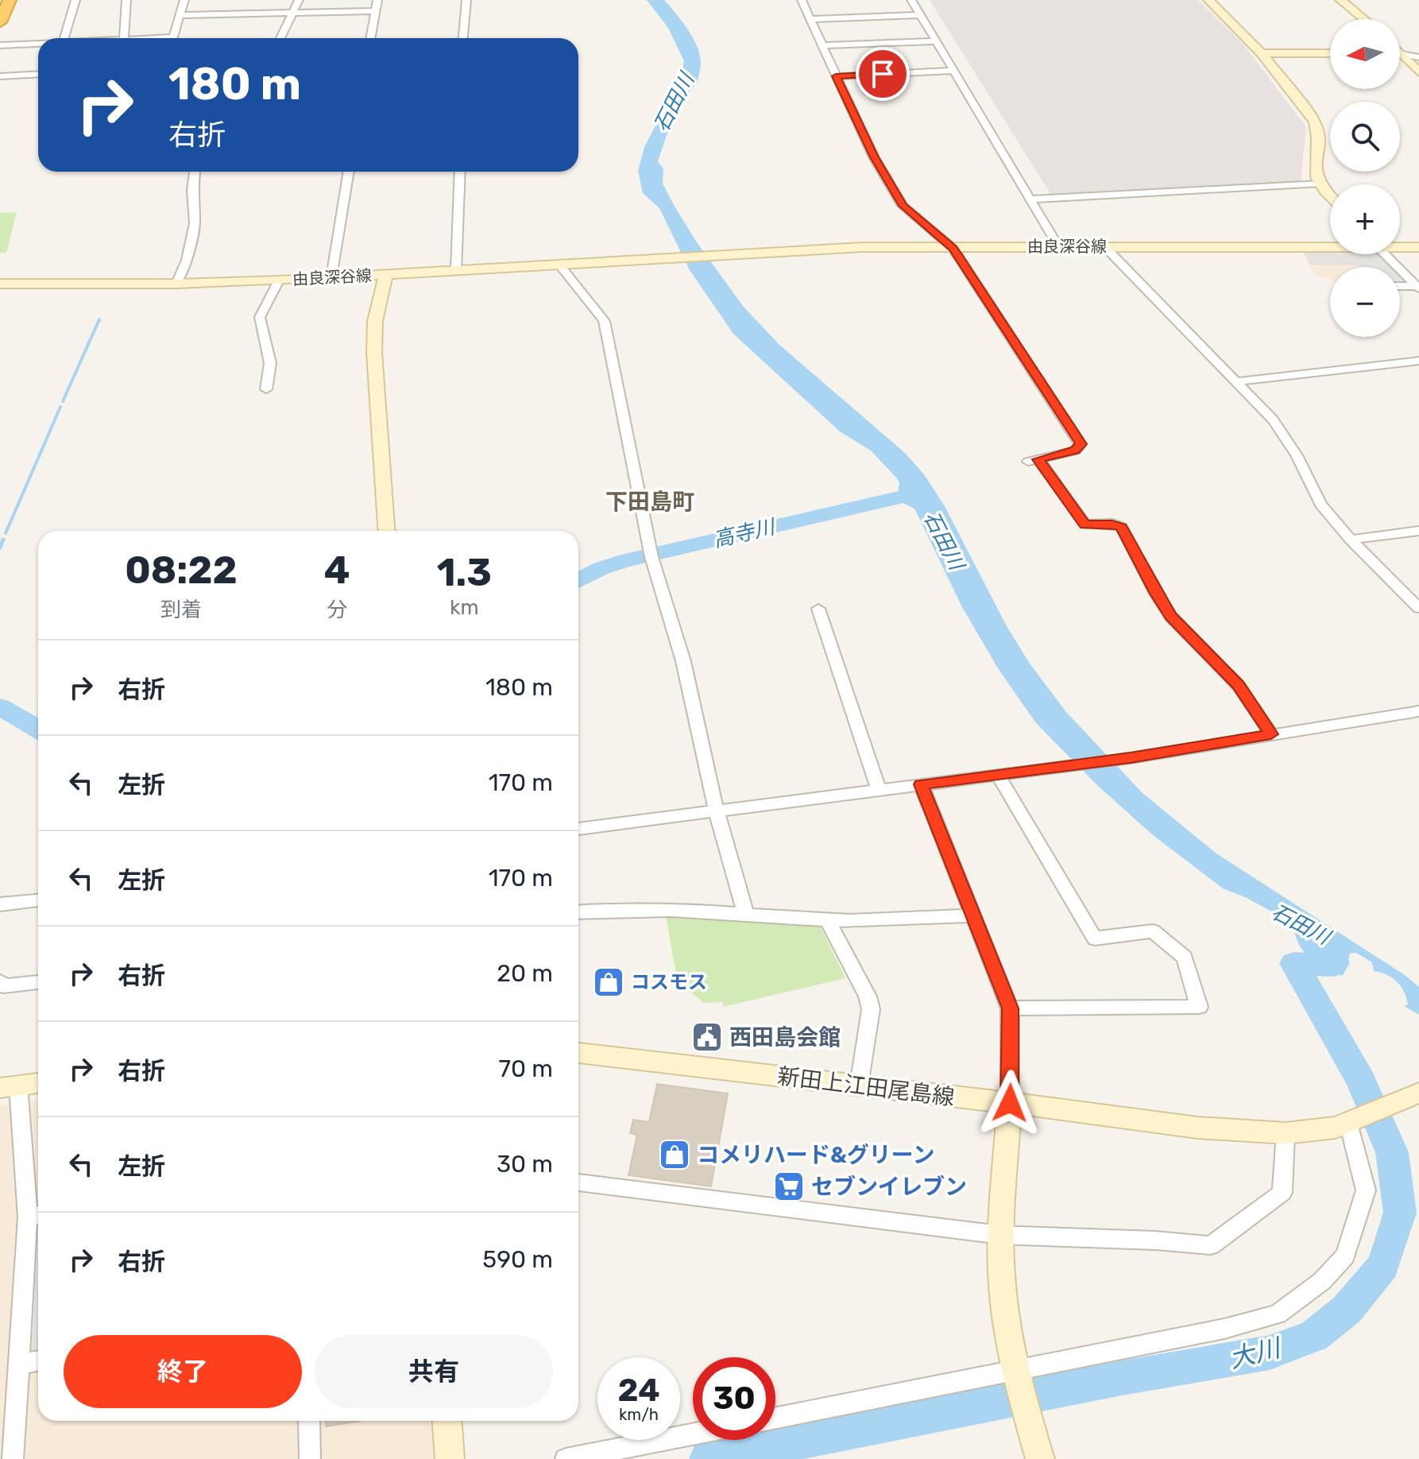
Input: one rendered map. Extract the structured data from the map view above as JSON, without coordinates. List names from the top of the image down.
{
  "streets": {
    "main road": ["由良深谷線", "新田上江田尾島線"]
  },
  "districts": ["下田島町"],
  "water": ["石田川", "高寺川", "大川"],
  "places": {
    "shop": ["コスモス", "コメリハード&グリーン"],
    "public building": ["西田島会館"],
    "supermarket": ["セブンイレブン"]
  },
  "north": "left",
  "page": {
    "map_buttons": ["+", "−"],
    "turn": ["180 m", "右折"],
    "eta": [
      "08:22",
      "到着",
      "4",
      "分",
      "1.3",
      "km"
    ],
    "list": [
      {
        "name": "右折",
        "value": "180 m"
      },
      {
        "name": "左折",
        "value": "170 m"
      },
      {
        "name": "左折",
        "value": "170 m"
      },
      {
        "name": "右折",
        "value": "20 m"
      },
      {
        "name": "右折",
        "value": "70 m"
      },
      {
        "name": "左折",
        "value": "30 m"
      },
      {
        "name": "右折",
        "value": "590 m"
      }
    ],
    "buttons": ["終了", "共有"],
    "speed": "24 km/h",
    "limit": "30"
  }
}
